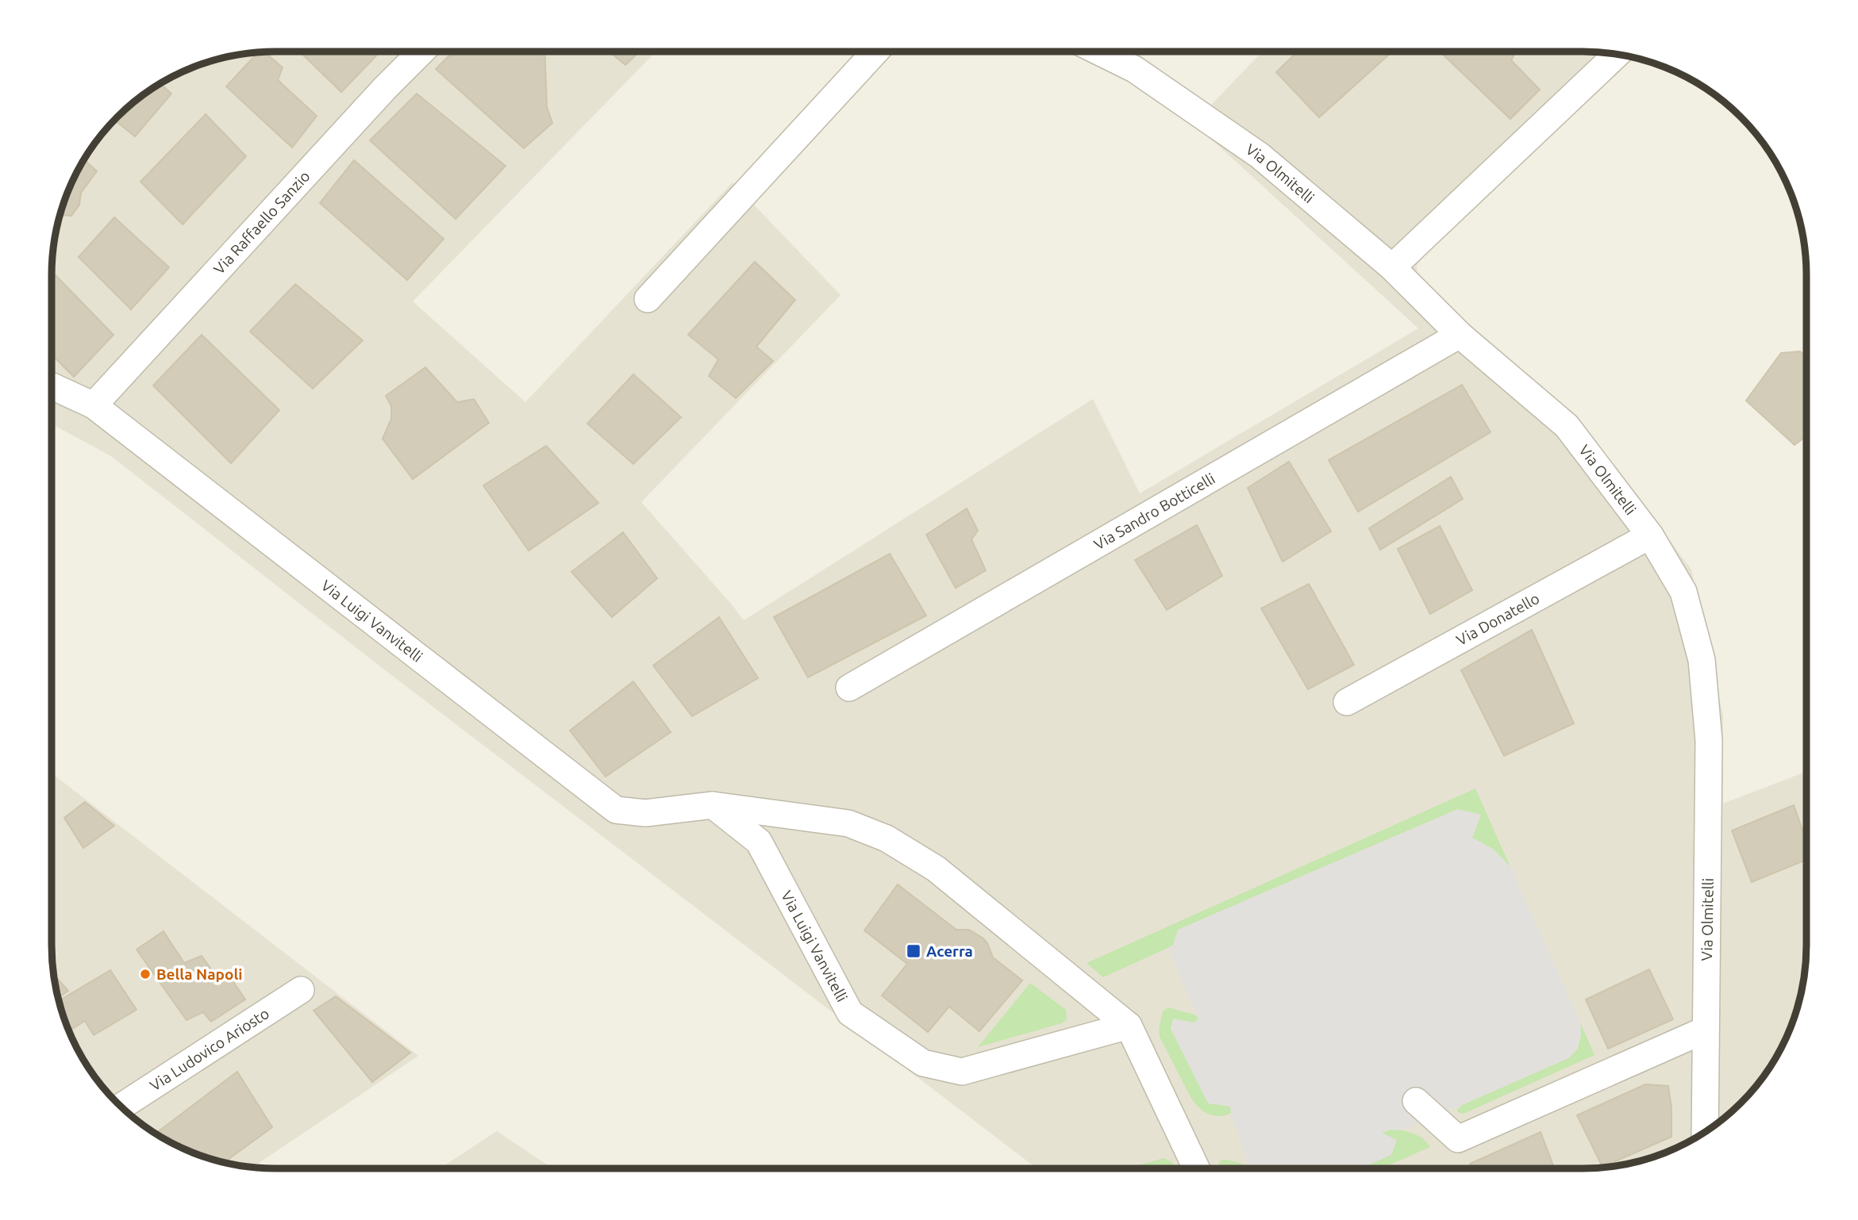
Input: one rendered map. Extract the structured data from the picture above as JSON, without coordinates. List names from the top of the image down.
{
  "streets": {
    "street": [
      "Via Olmitelli",
      "Via Raffaello Sanzio",
      "Via Sandro Botticelli",
      "Via Donatello",
      "Via Luigi Vanvitelli",
      "Via Ludovico Ariosto"
    ]
  },
  "crossings": [
    ["Via Olmitelli", "Via Sandro Botticelli"],
    ["Via Olmitelli", "Via Donatello"],
    ["Via Raffaello Sanzio", "Via Luigi Vanvitelli"]
  ],
  "places": {
    "transit": ["Acerra"],
    "other": ["Bella Napoli"]
  }
}
